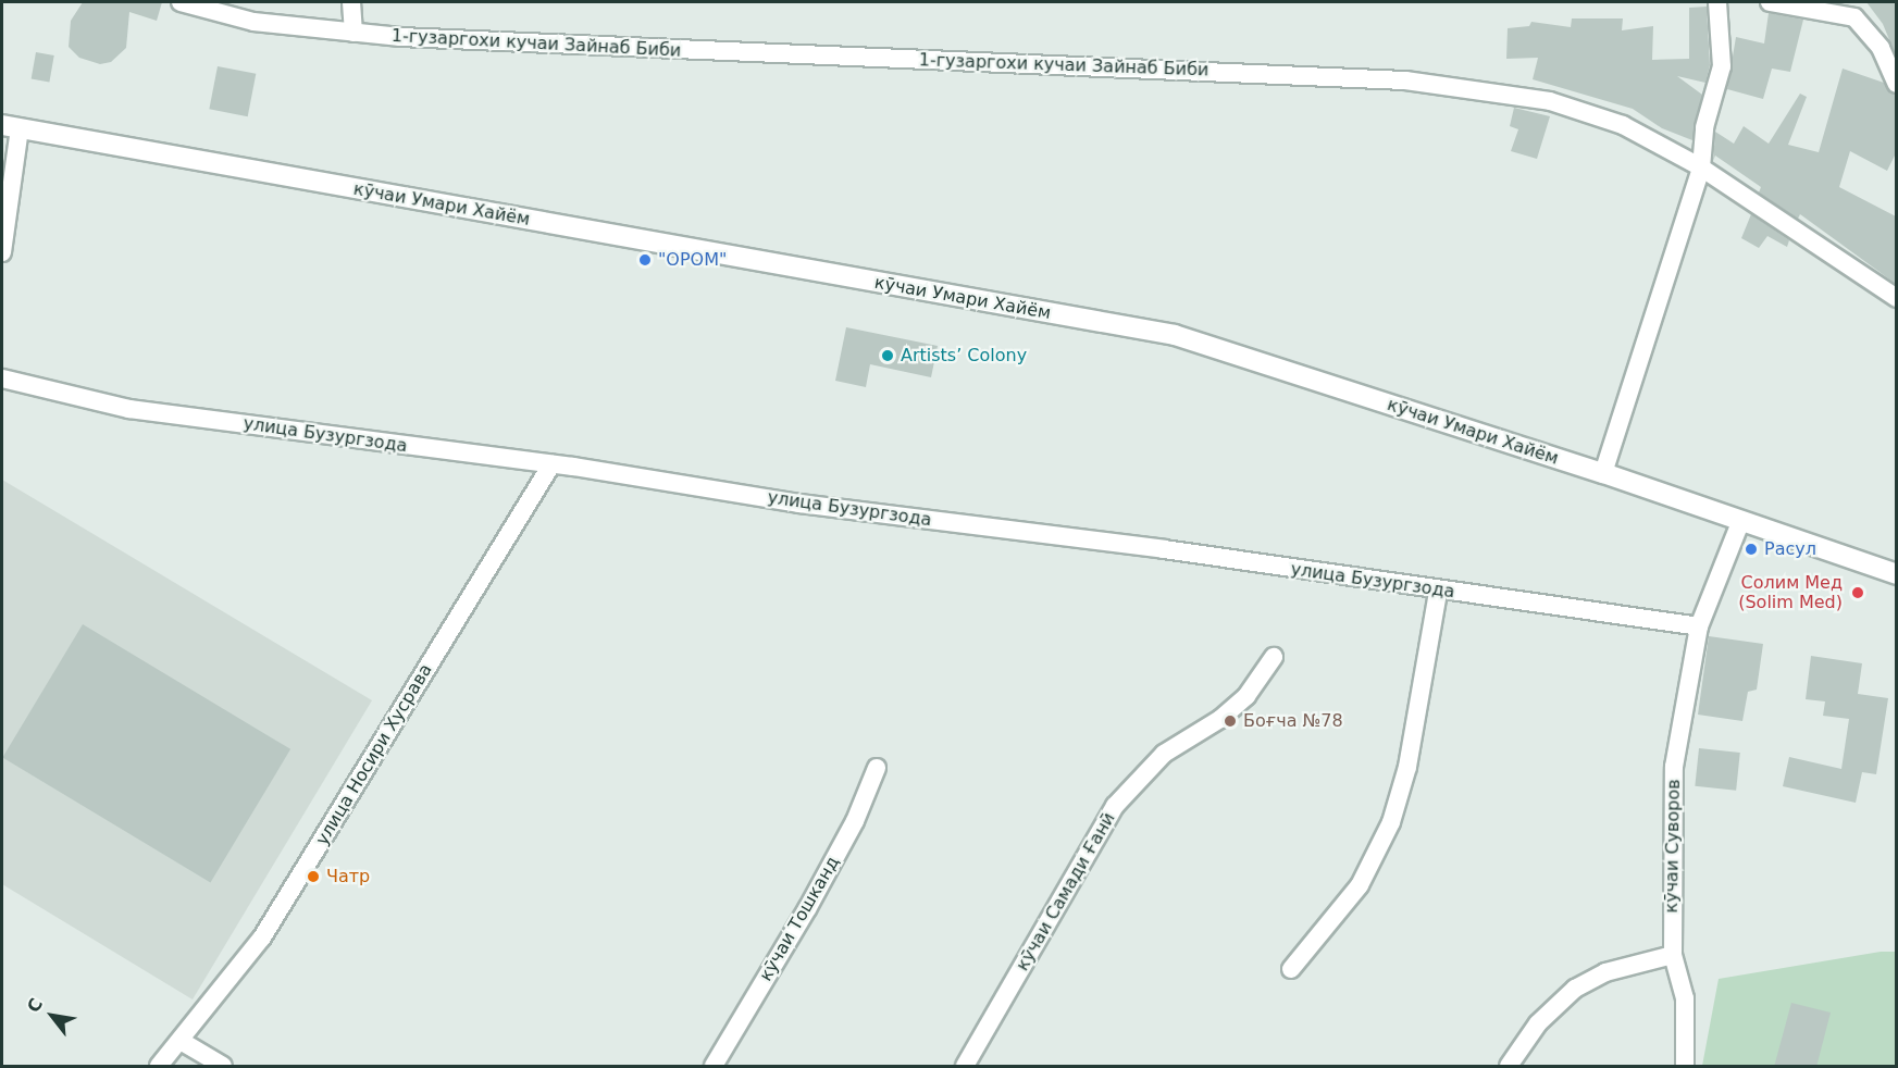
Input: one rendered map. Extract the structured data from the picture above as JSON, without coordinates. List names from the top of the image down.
{
  "streets": {
    "main road": ["кӯчаи Умари Хайём"],
    "street": [
      "1-гузаргохи кучаи Зайнаб Биби",
      "улица Бузургзода",
      "улица Носири Хусрава",
      "кӯчаи Суворов",
      "кӯчаи Самади Ғанӣ",
      "кӯчаи Тошканд"
    ]
  },
  "crossings": [
    ["кӯчаи Умари Хайём", "кӯчаи Суворов"],
    ["улица Бузургзода", "улица Носири Хусрава"],
    ["улица Бузургзода", "кӯчаи Суворов"]
  ],
  "places": [
    "\"OPOM\"",
    "Artists’ Colony",
    "Расул",
    "Солим Мед (Solim Med)",
    "Боғча №78",
    "Чатр"
  ],
  "north": "top left"
}
